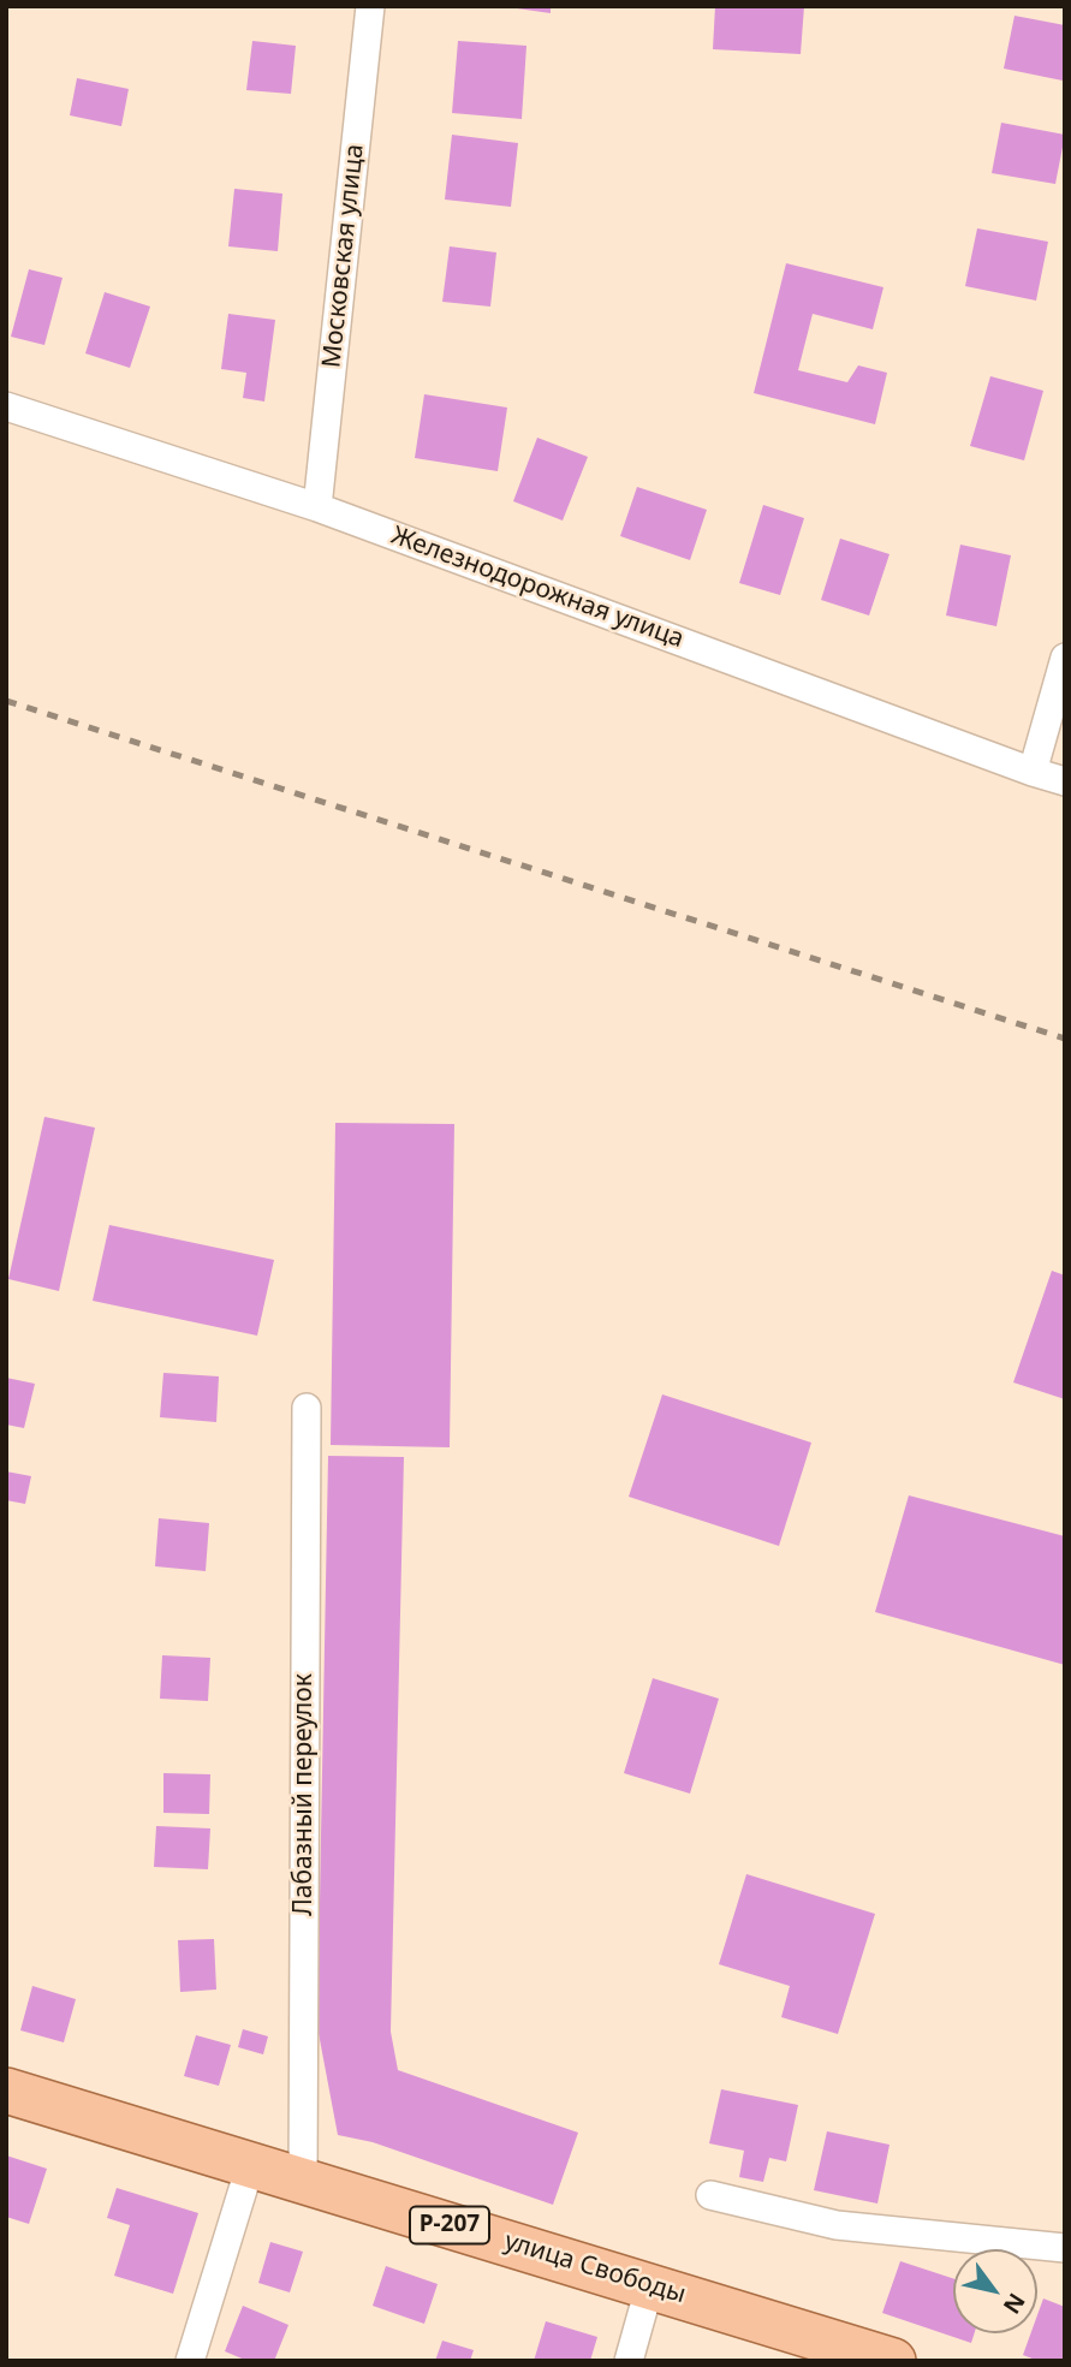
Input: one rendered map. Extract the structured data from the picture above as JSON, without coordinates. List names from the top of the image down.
{
  "streets": {
    "main road": ["Р-207", "улица Свободы"],
    "street": ["Московская улица", "Железнодорожная улица", "Лабазный переулок"]
  },
  "crossings": [
    ["Московская улица", "Железнодорожная улица"],
    ["Лабазный переулок", "улица Свободы"]
  ],
  "north": "bottom right"
}
